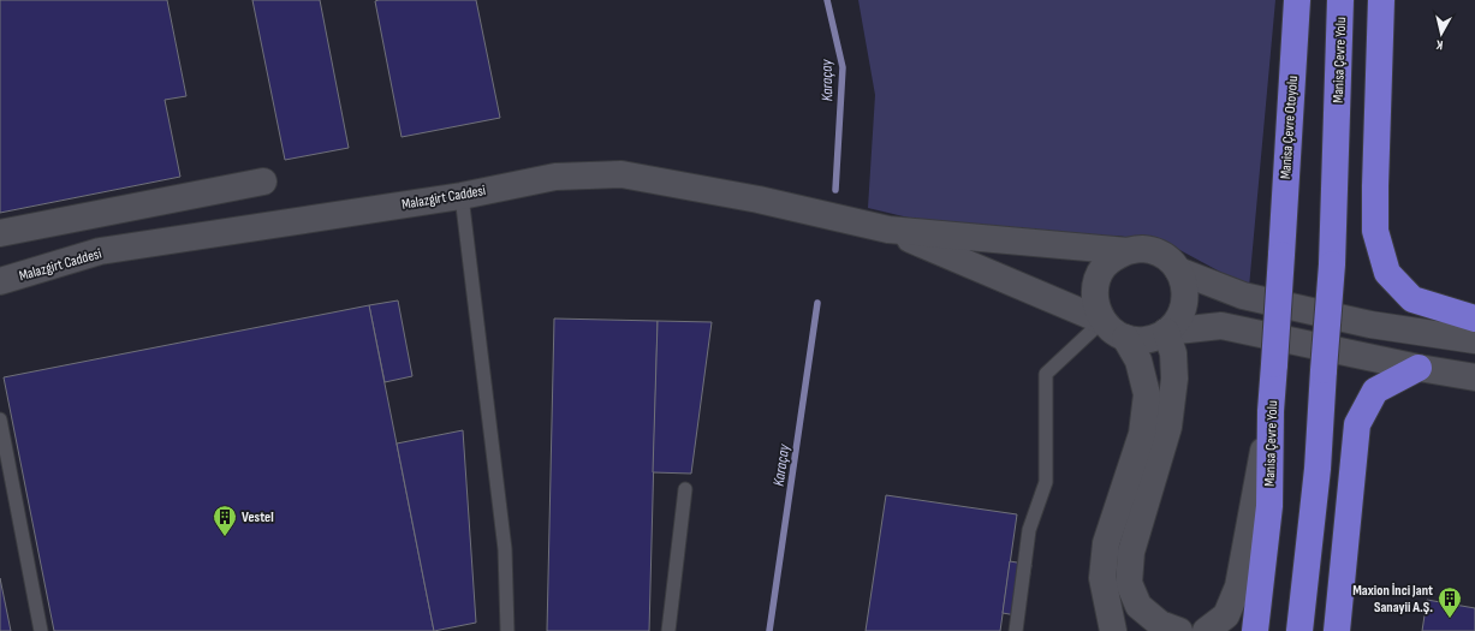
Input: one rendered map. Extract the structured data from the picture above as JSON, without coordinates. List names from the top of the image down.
{
  "streets": {
    "highway": ["Manisa Çevre Yolu", "Manisa Çevre Otoyolu"],
    "main road": ["Malazgirt Caddesi"]
  },
  "crossings": [
    ["Manisa Çevre Yolu", "Manisa Çevre Otoyolu"]
  ],
  "water": ["Karaçay"],
  "places": {
    "building": ["Vestel", "Maxion İnci Jant Sanayii A.Ş."]
  },
  "north": "bottom"
}
